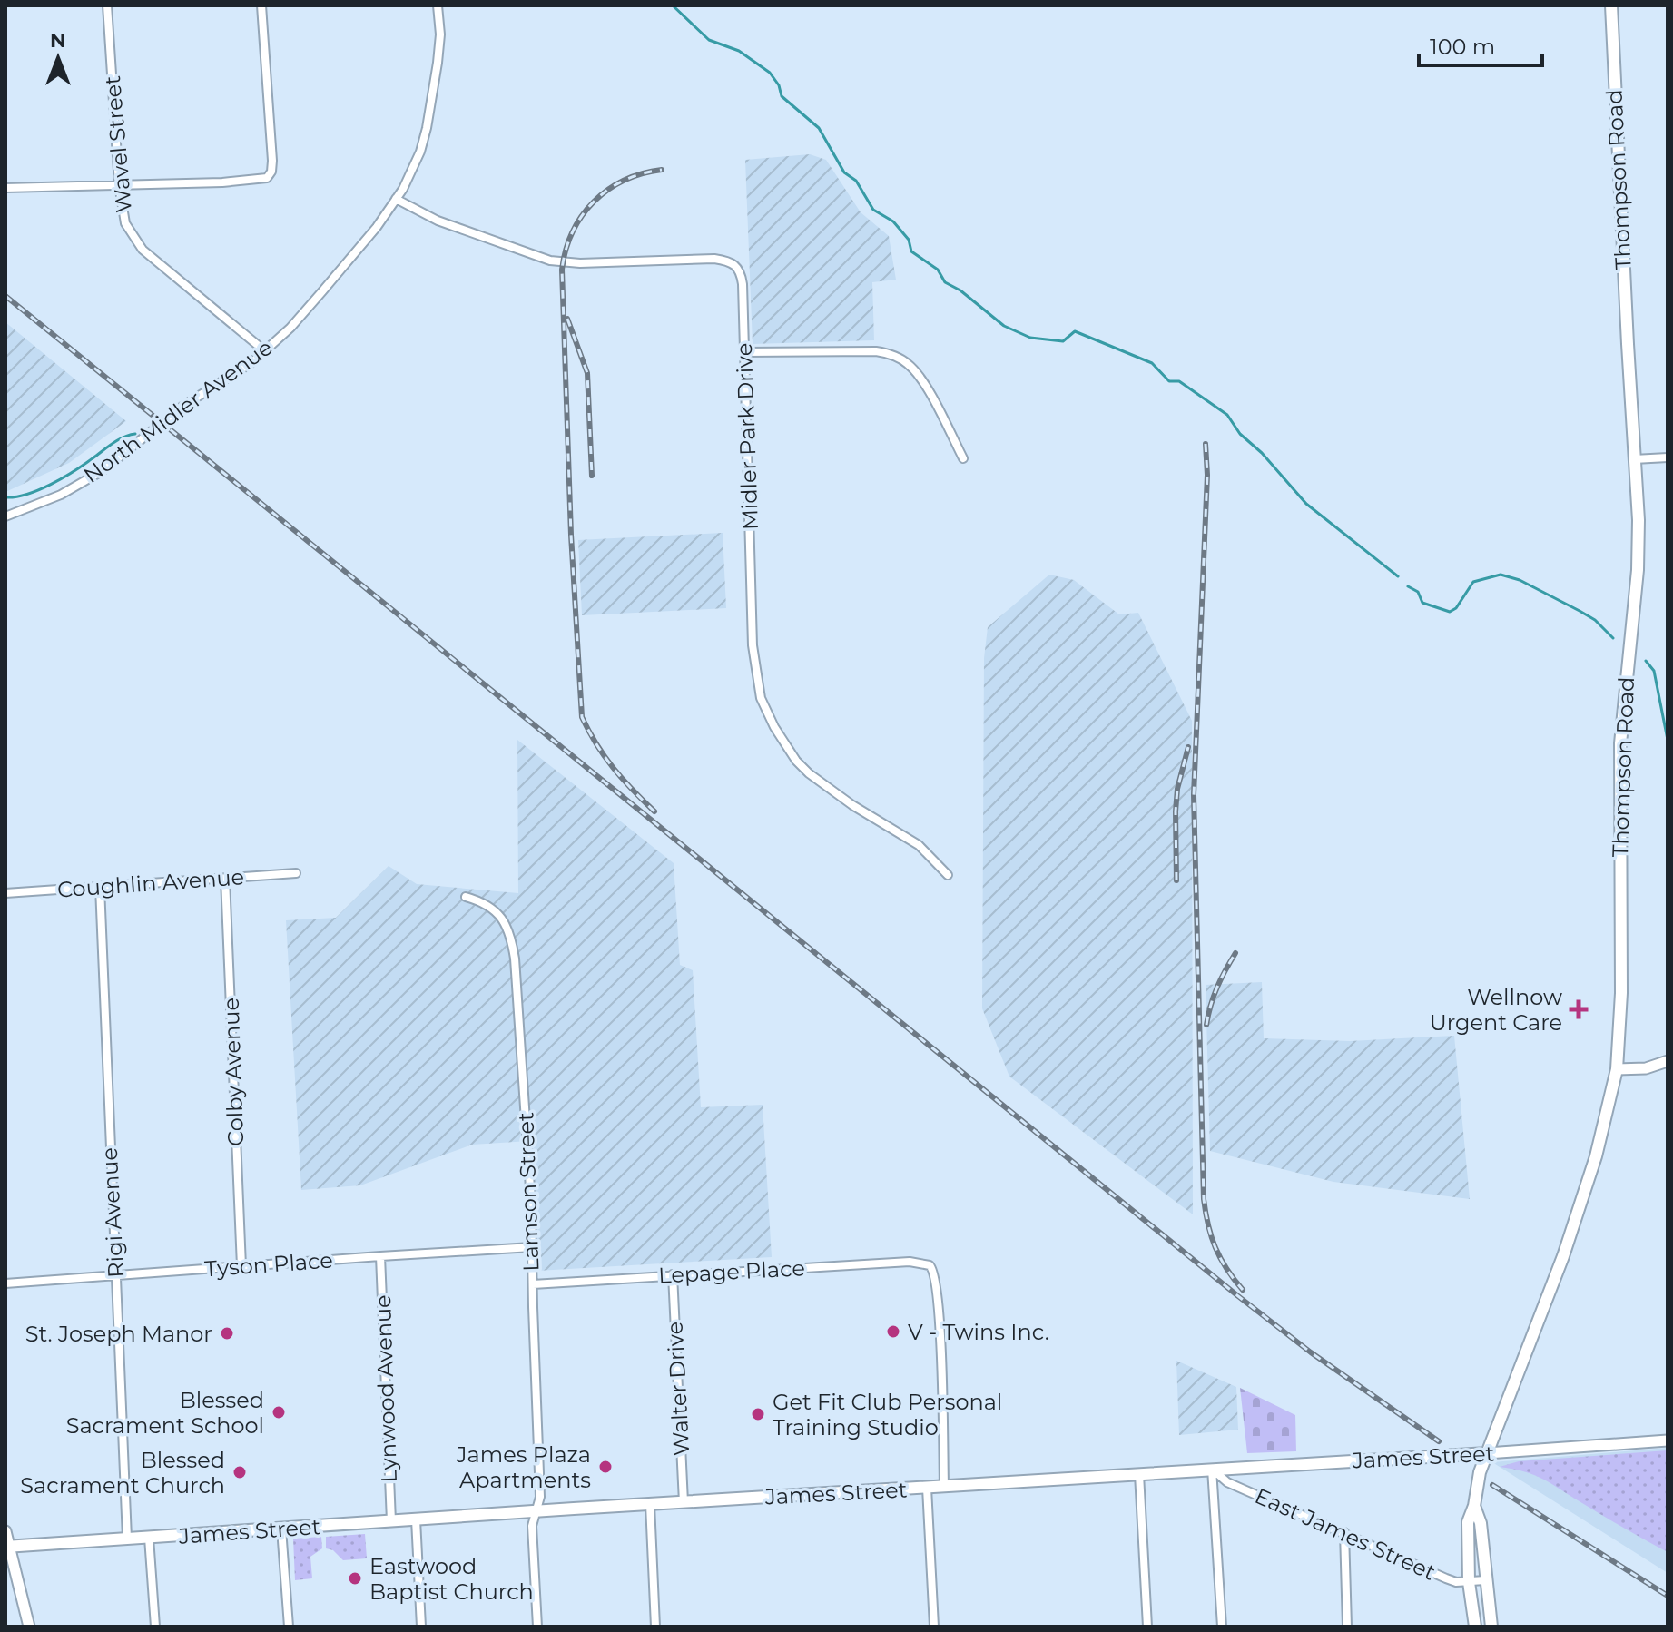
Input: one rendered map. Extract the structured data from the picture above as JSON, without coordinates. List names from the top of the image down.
{
  "streets": {
    "main road": ["Thompson Road", "James Street"],
    "street": [
      "Wavel Street",
      "North Midler Avenue",
      "Midler Park Drive",
      "Coughlin Avenue",
      "Colby Avenue",
      "Lamson Street",
      "Rigi Avenue",
      "Tyson Place",
      "Lepage Place",
      "Lynwood Avenue",
      "Walter Drive",
      "East James Street"
    ]
  },
  "crossings": [
    ["Wavel Street", "North Midler Avenue"],
    ["Thompson Road", "James Street"],
    ["Thompson Road", "East James Street"],
    ["North Midler Avenue", "Midler Park Drive"],
    ["Coughlin Avenue", "Colby Avenue"],
    ["Coughlin Avenue", "Rigi Avenue"],
    ["Colby Avenue", "Tyson Place"],
    ["Lamson Street", "Tyson Place"],
    ["Lamson Street", "Lepage Place"],
    ["Lamson Street", "James Street"],
    ["Rigi Avenue", "Tyson Place"],
    ["Rigi Avenue", "James Street"],
    ["Tyson Place", "Lynwood Avenue"],
    ["Lepage Place", "Walter Drive"],
    ["Lepage Place", "James Street"],
    ["Lynwood Avenue", "James Street"],
    ["Walter Drive", "James Street"],
    ["James Street", "East James Street"]
  ],
  "places": {
    "health": ["Wellnow Urgent Care"],
    "other": [
      "V - Twins Inc.",
      "St. Joseph Manor",
      "Blessed Sacrament School",
      "Get Fit Club Personal Training Studio",
      "James Plaza Apartments",
      "Blessed Sacrament Church",
      "Eastwood Baptist Church"
    ]
  },
  "scale_bar": "100 m",
  "north": "top"
}
